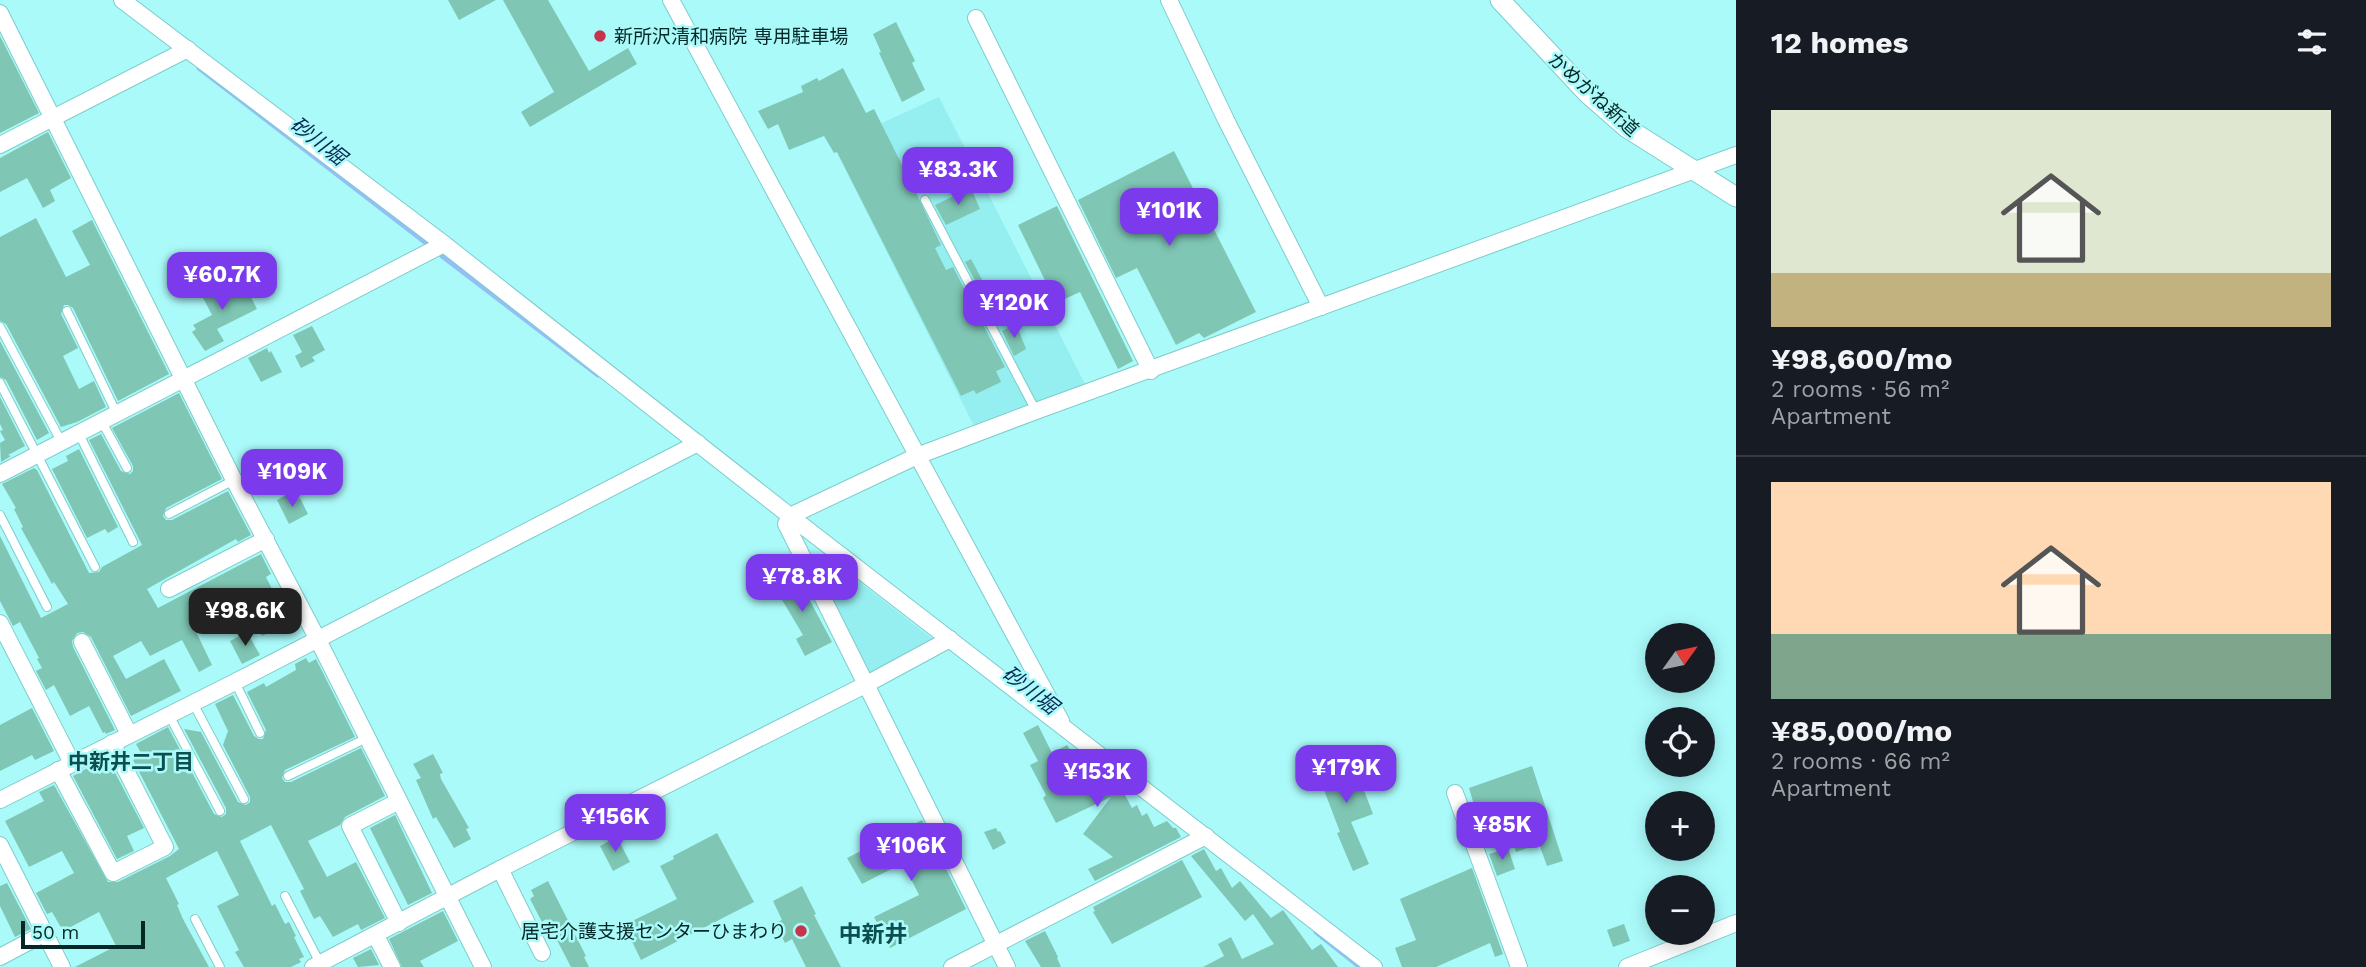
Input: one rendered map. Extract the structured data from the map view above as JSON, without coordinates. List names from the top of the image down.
{
  "streets": {
    "street": ["かめがね新道"]
  },
  "districts": ["中新井二丁目", "中新井"],
  "water": ["砂川堀"],
  "places": ["新所沢清和病院 専用駐車場", "居宅介護支援センターひまわり"],
  "scale_bar": "50 m",
  "north": "top right",
  "page": {
    "heading": "12 homes",
    "list": [
      {
        "name": "¥98,600/mo",
        "note": "2 rooms · 56 m² · Apartment"
      },
      {
        "name": "¥85,000/mo",
        "note": "2 rooms · 66 m² · Apartment"
      }
    ],
    "price": [
      "¥83.3K",
      "¥101K",
      "¥60.7K",
      "¥120K",
      "¥109K",
      "¥78.8K",
      "¥98.6K",
      "¥179K",
      "¥153K",
      "¥156K",
      "¥85K",
      "¥106K"
    ],
    "map_buttons": ["+", "−"],
    "scale": "50 m"
  }
}
